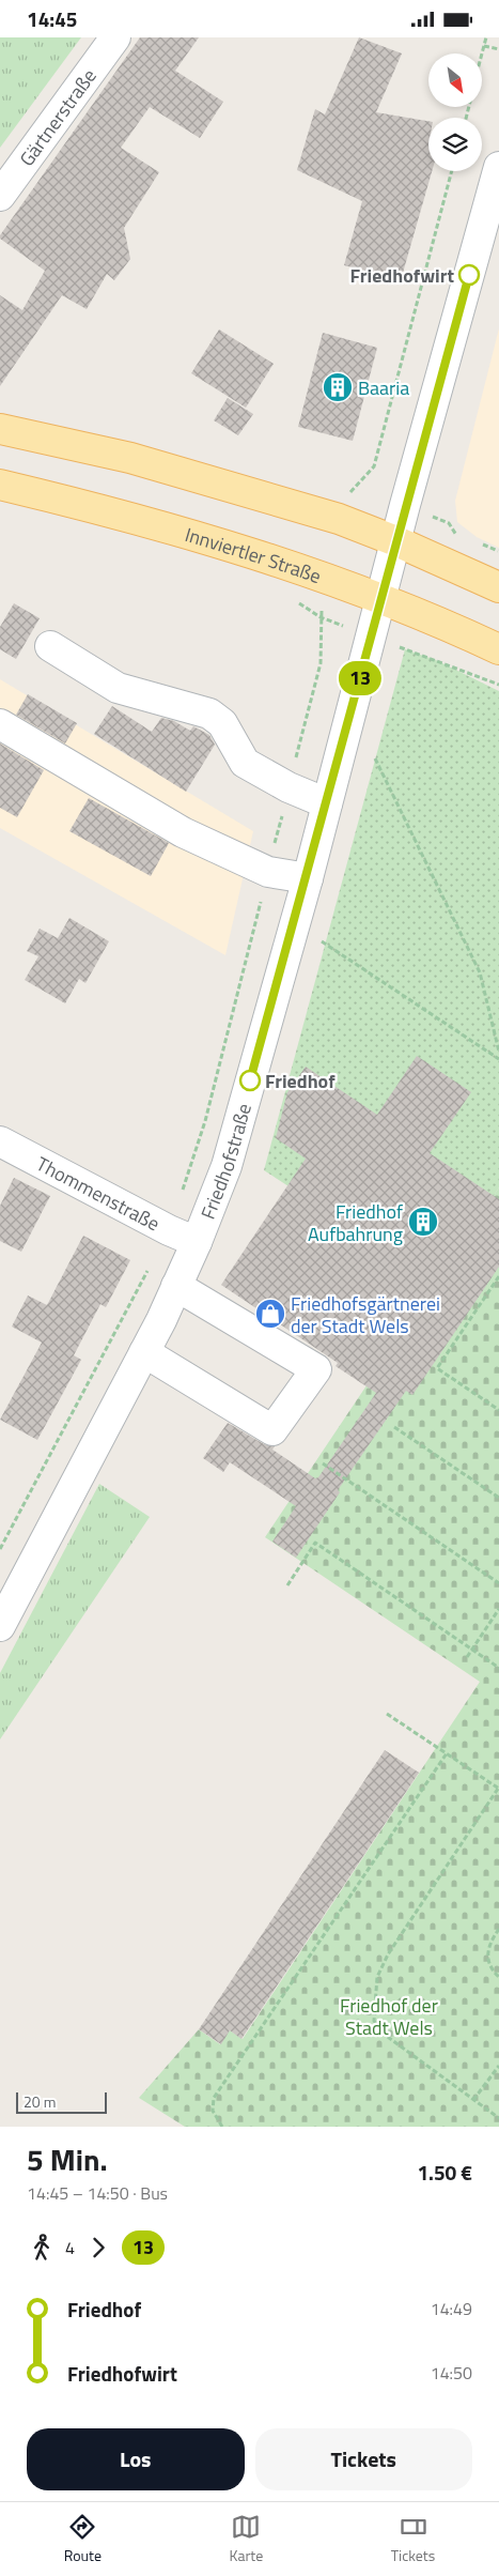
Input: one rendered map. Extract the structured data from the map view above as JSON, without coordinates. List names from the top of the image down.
{
  "streets": {
    "main road": ["Innviertler Straße"],
    "street": ["Gärtnerstraße", "Friedhofstraße", "Thommenstraße"]
  },
  "crossings": [
    ["Innviertler Straße", "Friedhofstraße"],
    ["Friedhofstraße", "Thommenstraße"]
  ],
  "parks": ["Friedhof der Stadt Wels"],
  "places": {
    "other": ["Friedhofwirt", "Friedhof"],
    "building": ["Baaria", "Friedhof Aufbahrung"],
    "shop": ["Friedhofsgärtnerei der Stadt Wels"]
  },
  "lines": ["bus line 13"],
  "scale_bar": "20 m",
  "north": "bottom right",
  "page": {
    "status": "14:45",
    "on_map": "13",
    "scale": "20 m",
    "heading": ["5 Min.", "14:45 – 14:50 · Bus", "1.50 €"],
    "legs": ["4", "13"],
    "list": [
      {
        "name": "Friedhof",
        "value": "14:49"
      },
      {
        "name": "Friedhofwirt",
        "value": "14:50"
      }
    ],
    "buttons": ["Los", "Tickets"],
    "tabs": ["Route", "Karte", "Tickets"]
  }
}
